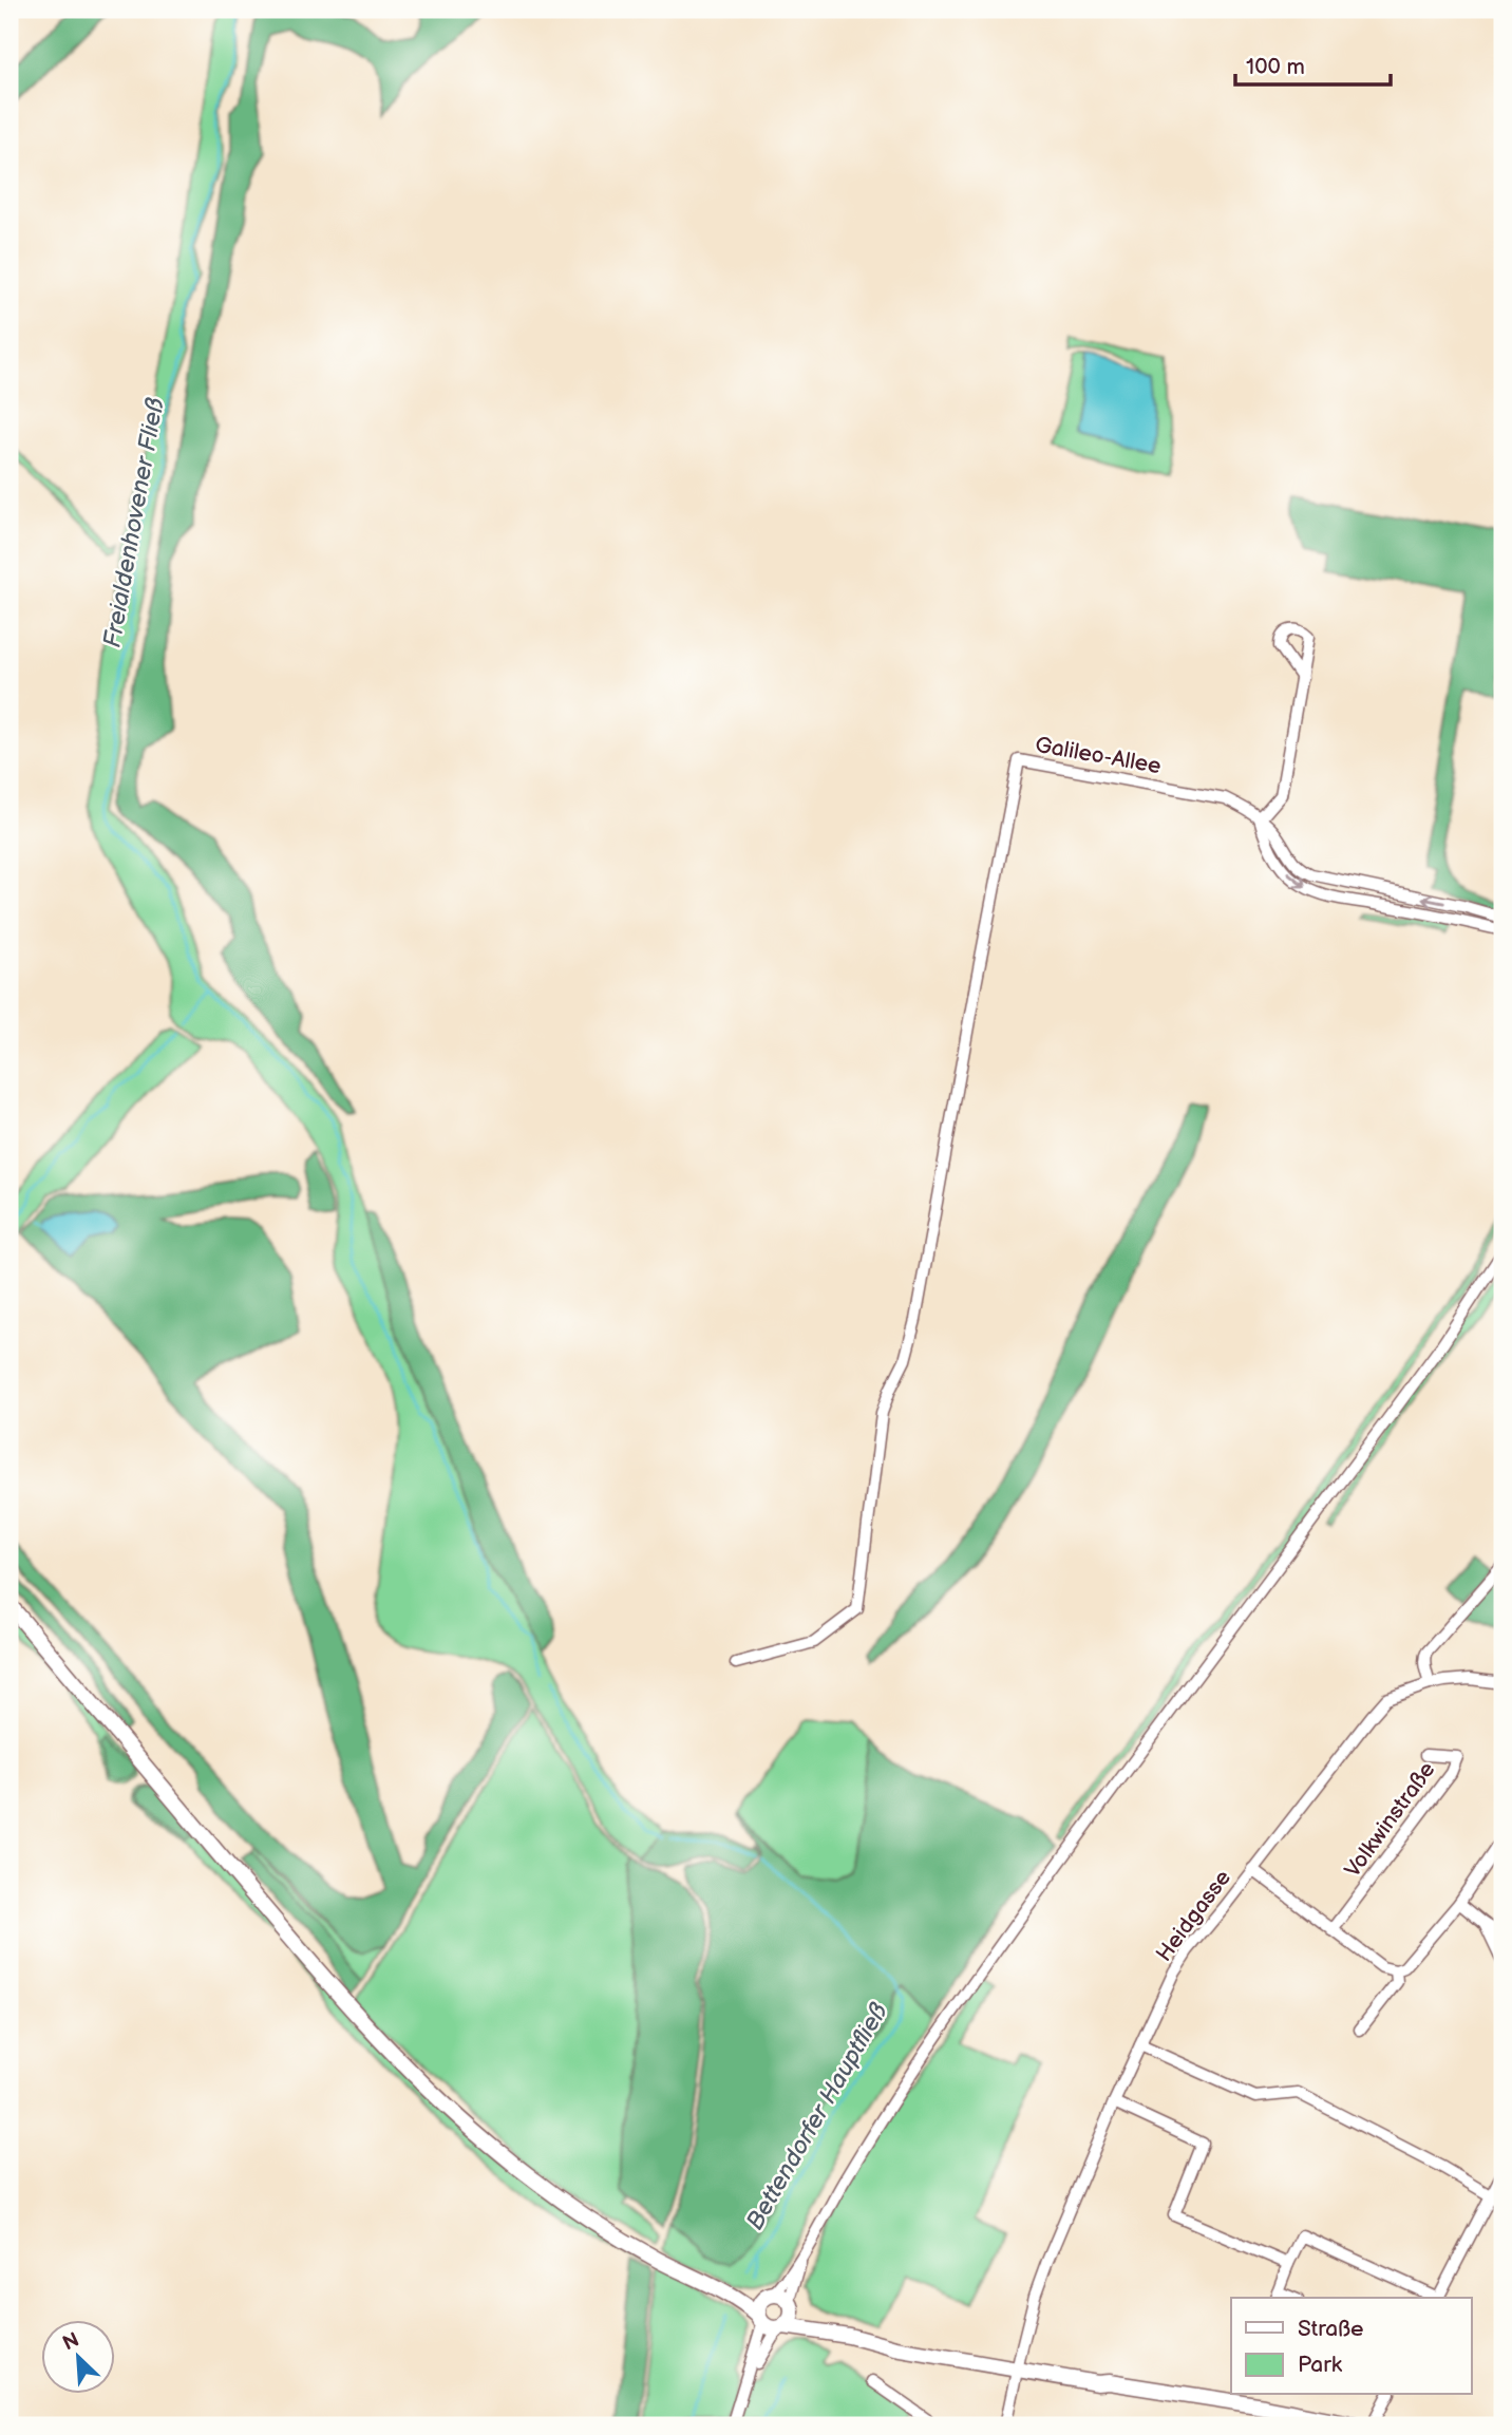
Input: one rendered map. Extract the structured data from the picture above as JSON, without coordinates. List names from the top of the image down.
{
  "streets": {
    "street": ["Galileo-Allee", "Volkwinstraße", "Heidgasse"]
  },
  "water": ["Freialdenhovener Fließ", "Bettendorfer Hauptfließ"],
  "legend": ["Straße", "Park"],
  "scale_bar": "100 m",
  "north": "top left"
}
